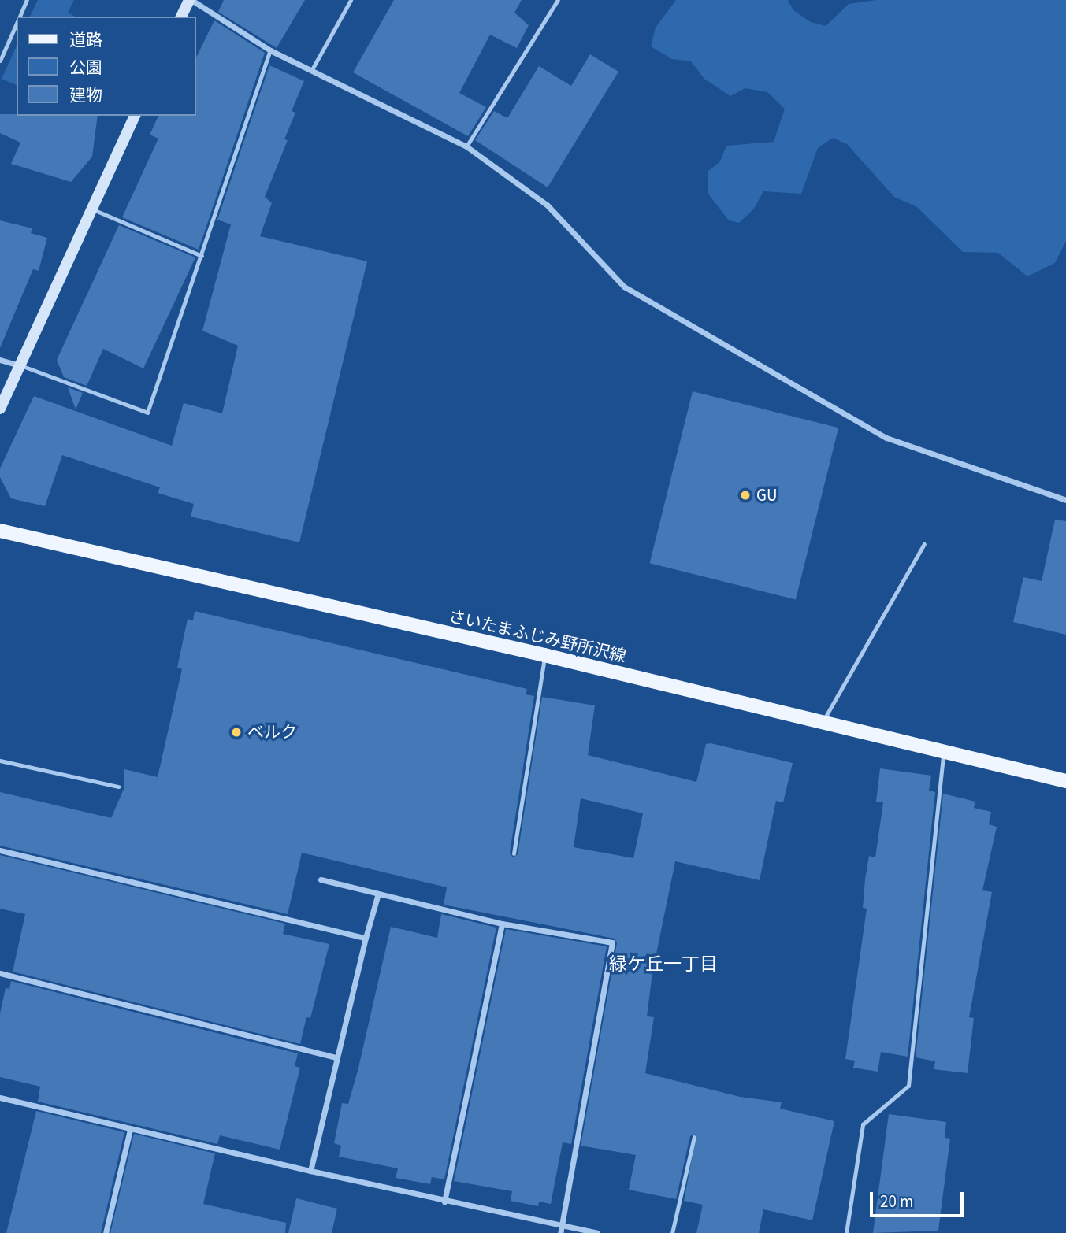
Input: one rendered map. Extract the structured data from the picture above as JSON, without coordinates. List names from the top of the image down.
{
  "streets": {
    "main road": ["さいたまふじみ野所沢線"]
  },
  "districts": ["緑ケ丘一丁目"],
  "places": ["GU", "ベルク"],
  "legend": ["道路", "公園", "建物"],
  "scale_bar": "20 m"
}
